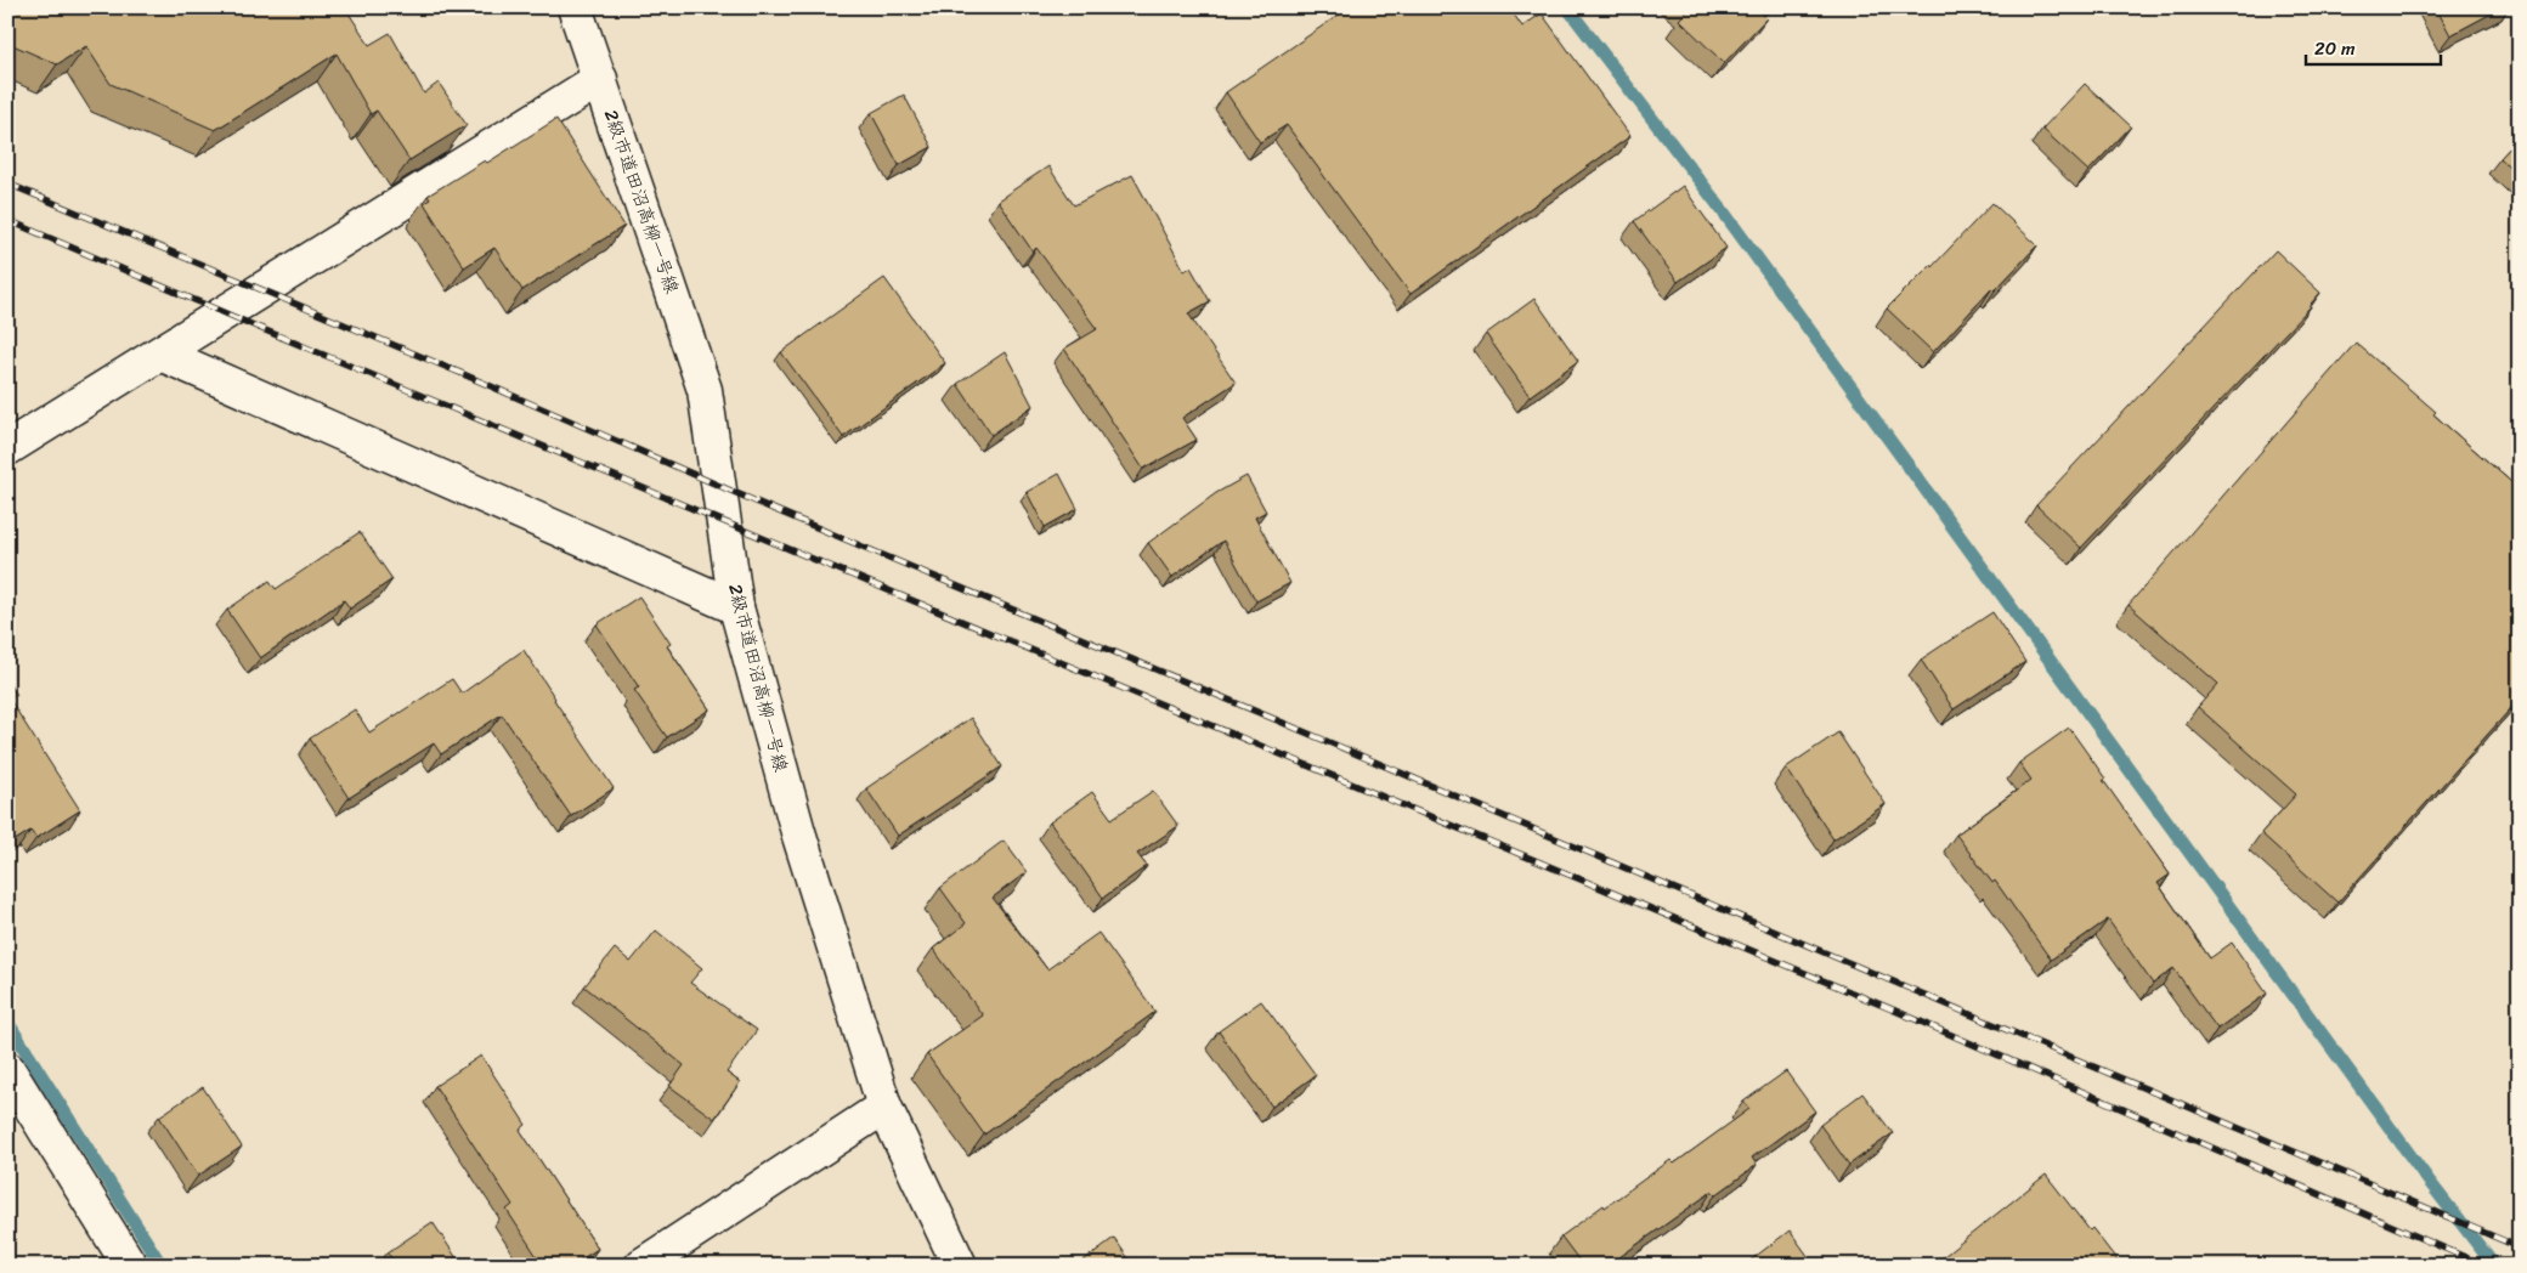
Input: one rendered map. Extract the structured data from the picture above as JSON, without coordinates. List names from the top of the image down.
{
  "streets": {
    "street": ["2級市道田沼高柳一号線"]
  },
  "scale_bar": "20 m"
}
